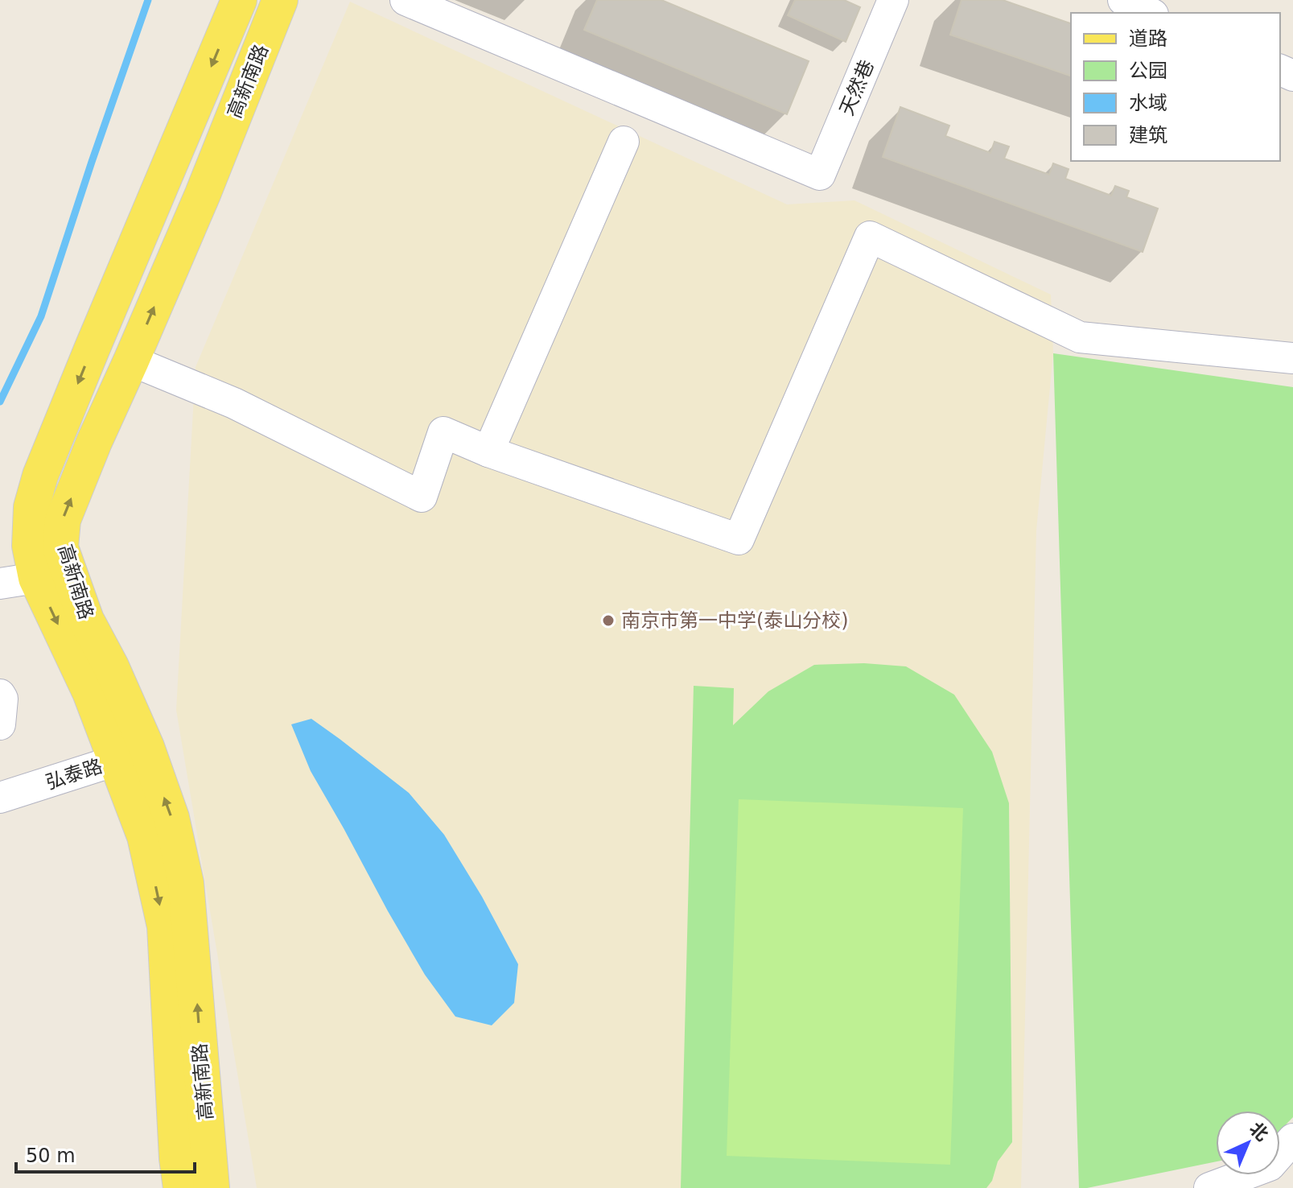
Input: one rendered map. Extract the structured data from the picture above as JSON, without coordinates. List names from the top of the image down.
{
  "streets": {
    "main road": ["高新南路"],
    "street": ["天然巷", "弘泰路"]
  },
  "crossings": [
    ["高新南路", "弘泰路"]
  ],
  "places": ["南京市第一中学(泰山分校)"],
  "legend": [
    "道路",
    "公园",
    "水域",
    "建筑"
  ],
  "scale_bar": "50 m",
  "north": "top right"
}
